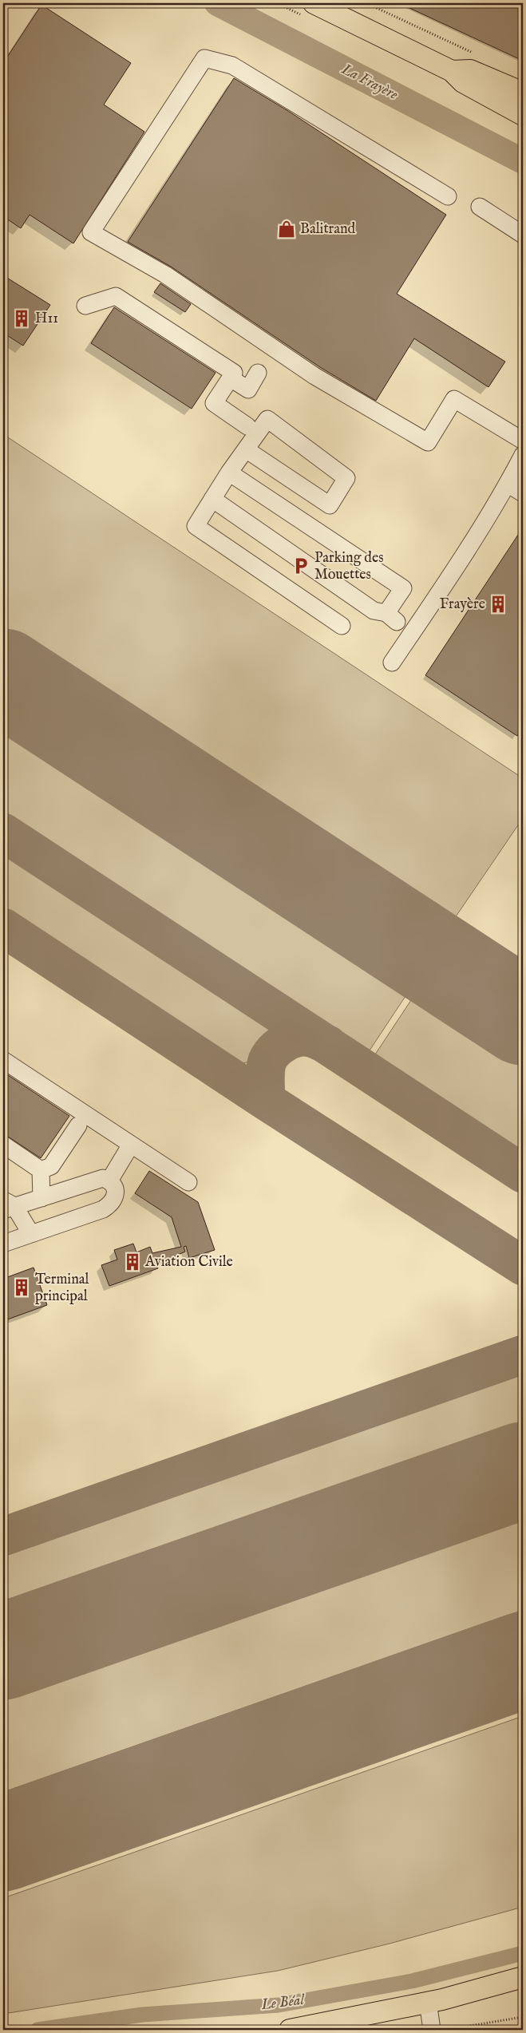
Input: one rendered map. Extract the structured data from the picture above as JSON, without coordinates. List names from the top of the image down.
{
  "water": ["La Frayère", "Le Béal"],
  "places": {
    "shop": ["Balitrand"],
    "building": [
      "H11",
      "Frayère",
      "Aviation Civile",
      "Terminal principal"
    ],
    "parking": ["Parking des Mouettes"]
  }
}
